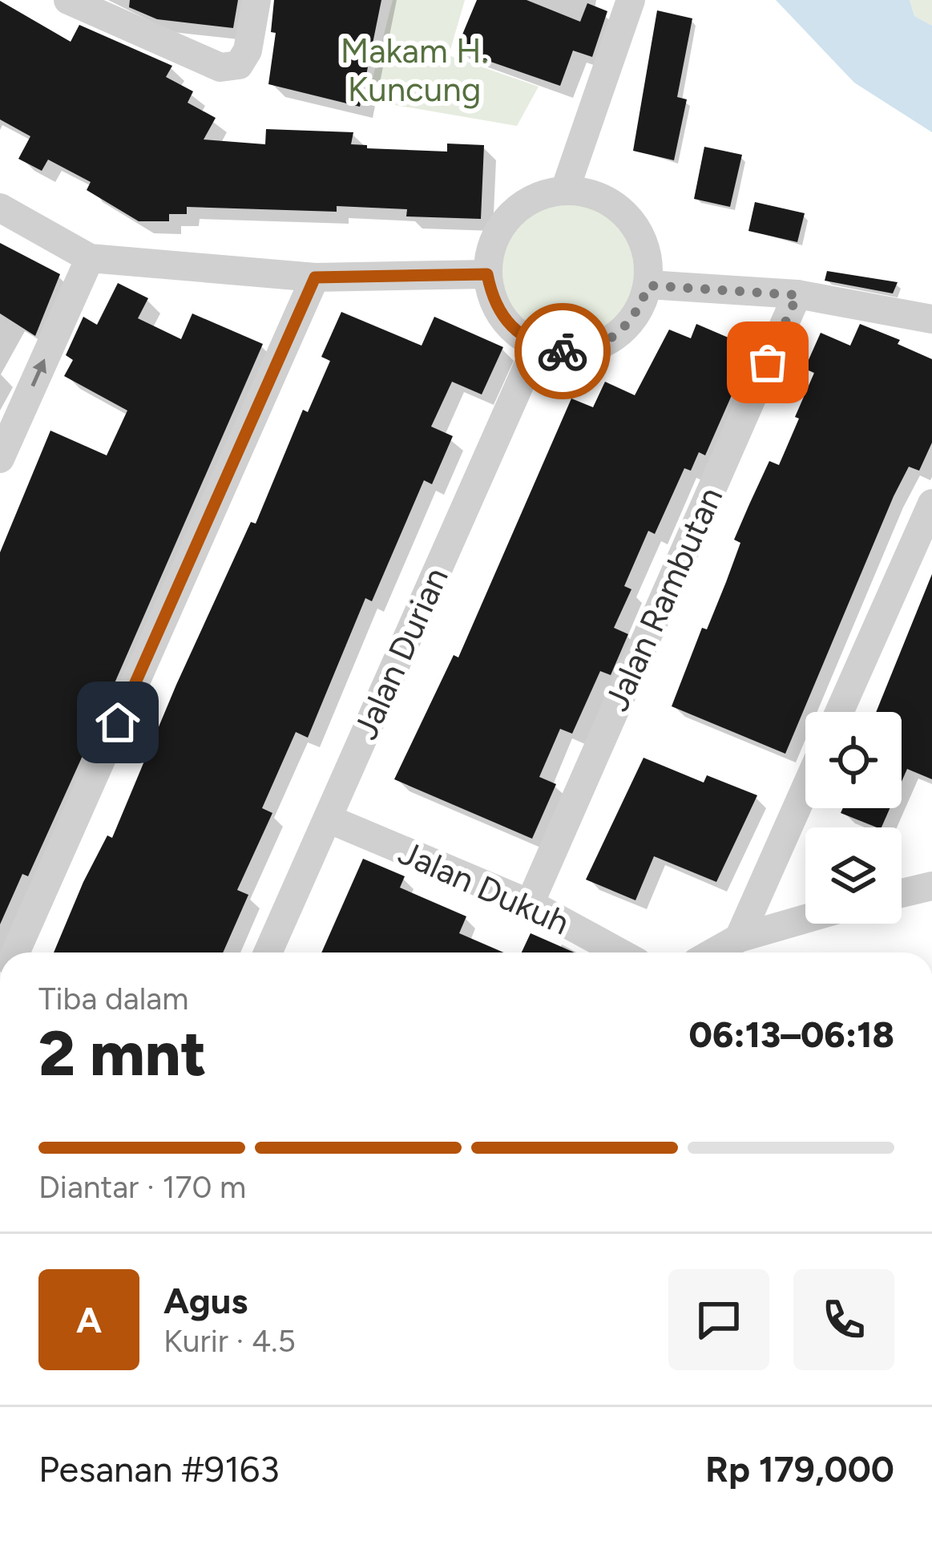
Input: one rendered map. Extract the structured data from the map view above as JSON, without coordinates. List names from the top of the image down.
{
  "streets": {
    "street": ["Jalan Rambutan", "Jalan Durian", "Jalan Dukuh"]
  },
  "crossings": [
    ["Jalan Rambutan", "Jalan Dukuh"],
    ["Jalan Durian", "Jalan Dukuh"]
  ],
  "parks": ["Makam H. Kuncung"],
  "page": {
    "heading": ["2 mnt", "Tiba dalam", "06:13–06:18"],
    "panel": [
      "Agus",
      "Kurir · 4.5",
      "Pesanan #9163",
      "Rp 179,000"
    ],
    "bar": "Diantar · 170 m",
    "round": "A"
  }
}
